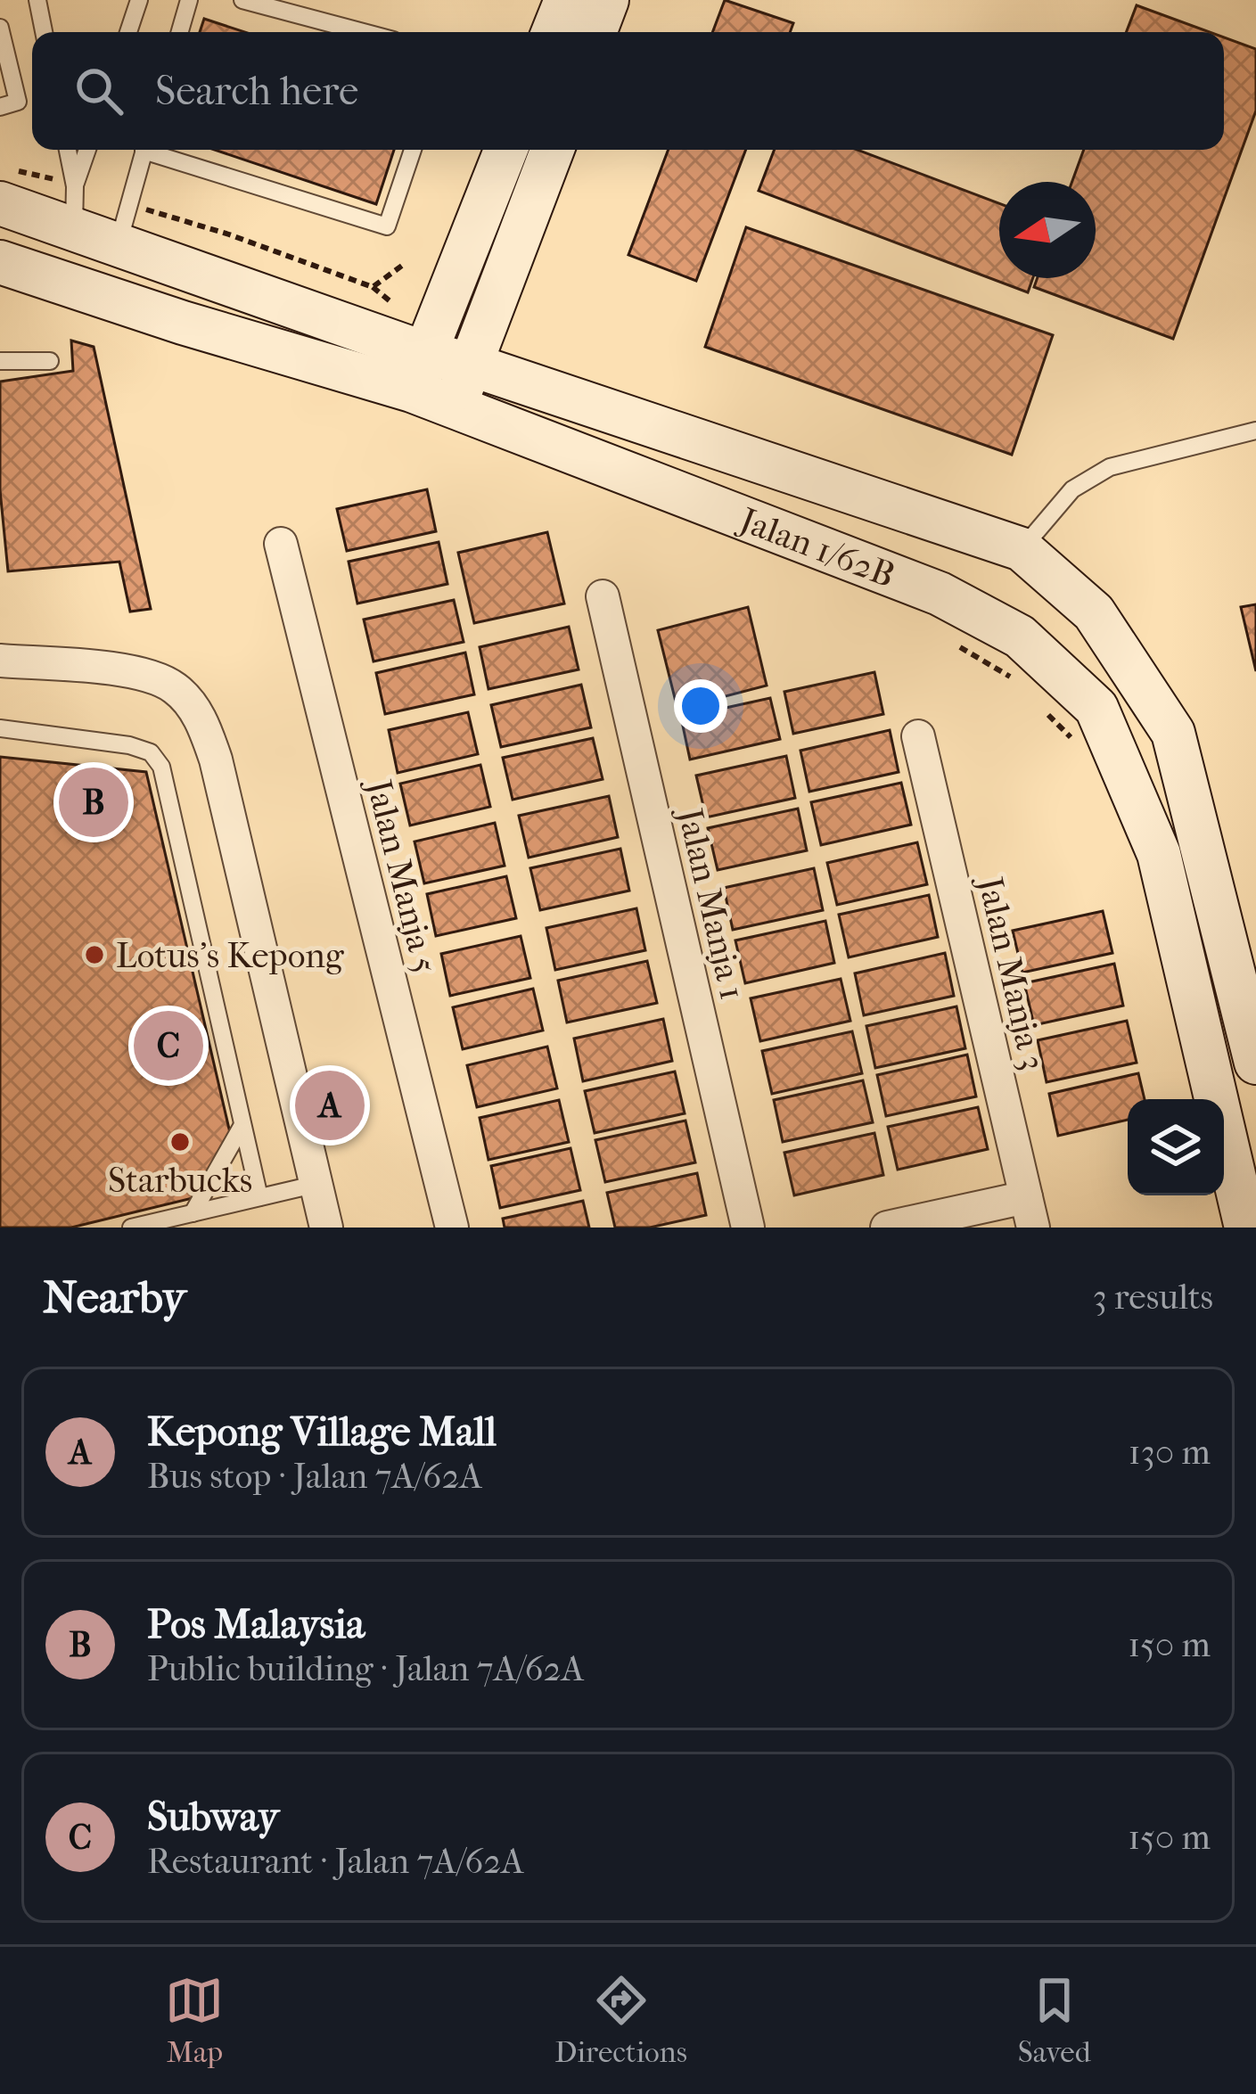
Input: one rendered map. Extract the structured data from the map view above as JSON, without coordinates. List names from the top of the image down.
{
  "streets": {
    "main road": ["Jalan 1/62B"],
    "street": ["Jalan Manja 5", "Jalan Manja 1", "Jalan Manja 3"]
  },
  "places": ["Lotus's Kepong", "Starbucks"],
  "north": "left",
  "page": {
    "search": "Search here",
    "pins": ["B", "C", "A"],
    "heading": ["Nearby", "3 results"],
    "list": [
      {
        "mark": "A",
        "name": "Kepong Village Mall",
        "note": "Bus stop · Jalan 7A/62A",
        "value": "130 m"
      },
      {
        "mark": "B",
        "name": "Pos Malaysia",
        "note": "Public building · Jalan 7A/62A",
        "value": "150 m"
      },
      {
        "mark": "C",
        "name": "Subway",
        "note": "Restaurant · Jalan 7A/62A",
        "value": "150 m"
      }
    ],
    "nav": ["Map", "Directions", "Saved"]
  }
}
